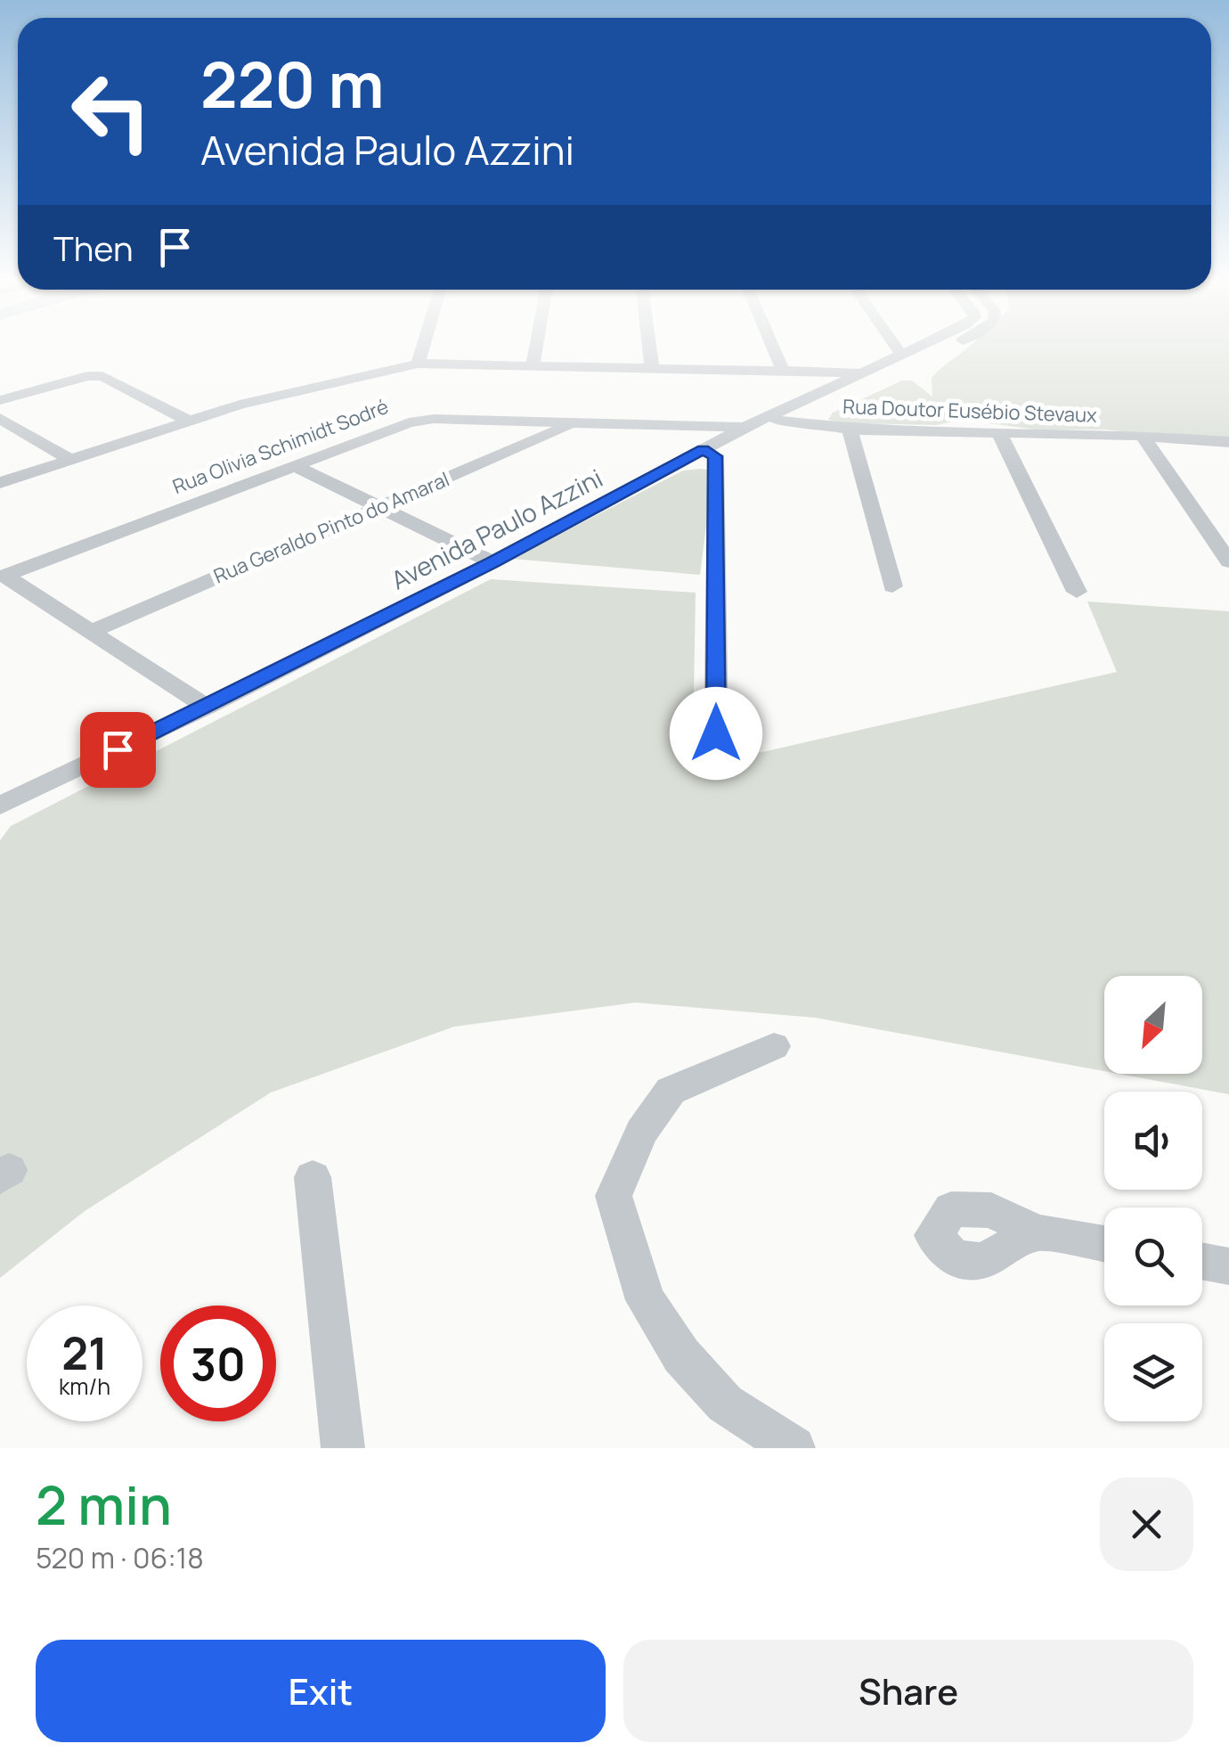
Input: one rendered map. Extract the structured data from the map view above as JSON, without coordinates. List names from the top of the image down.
{
  "streets": {
    "street": [
      "Rua Doutor Eusébio Stevaux",
      "Rua Olivia Schimidt Sodré",
      "Rua Geraldo Pinto do Amaral",
      "Avenida Paulo Azzini"
    ]
  },
  "crossings": [
    ["Rua Olivia Schimidt Sodré", "Rua Geraldo Pinto do Amaral"],
    ["Rua Olivia Schimidt Sodré", "Avenida Paulo Azzini"]
  ],
  "north": "bottom left",
  "page": {
    "turn": ["220 m", "Avenida Paulo Azzini"],
    "then": "Then",
    "speed": "21 km/h",
    "limit": "30",
    "heading": ["2 min", "520 m · 06:18"],
    "buttons": ["Exit", "Share"]
  }
}
